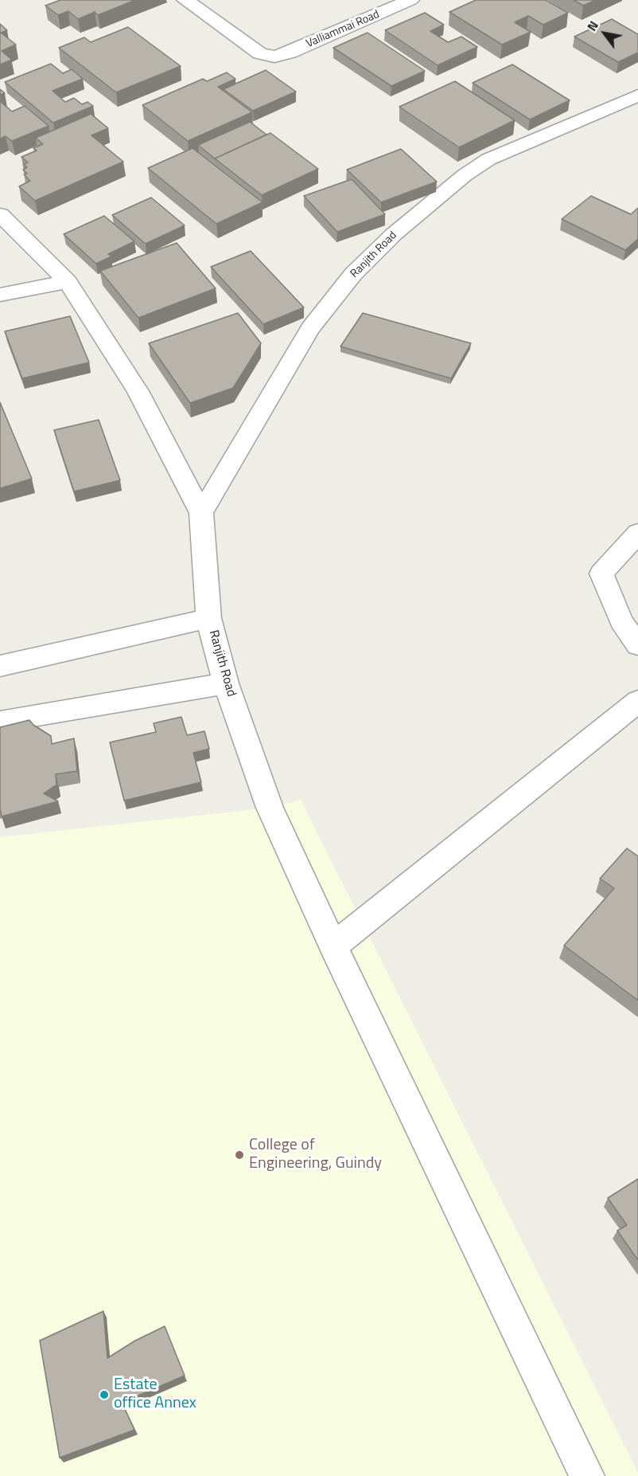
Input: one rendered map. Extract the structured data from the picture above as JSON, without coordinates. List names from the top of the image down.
{
  "streets": {
    "street": ["Valliammai Road", "Ranjith Road"]
  },
  "places": ["College of Engineering, Guindy", "Estate office Annex"],
  "north": "top left"
}
